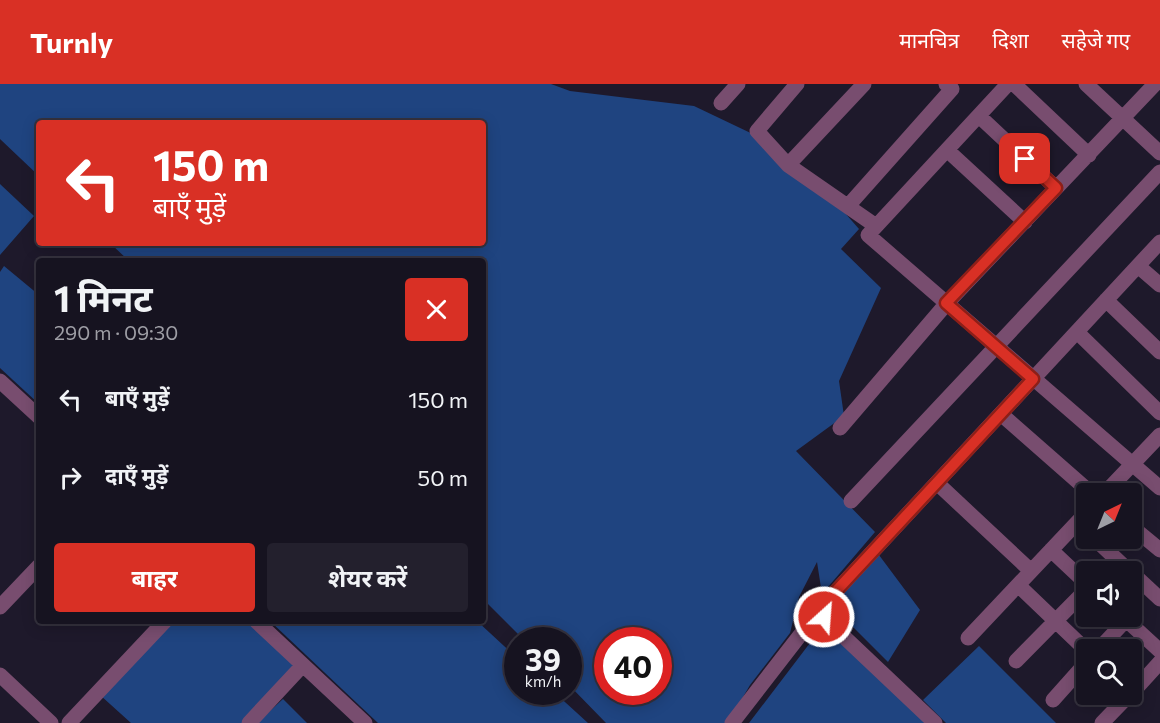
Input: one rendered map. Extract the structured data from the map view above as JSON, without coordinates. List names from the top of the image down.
{
  "north": "top right",
  "page": {
    "header": "Turnly",
    "nav": ["मानचित्र", "दिशा", "सहेजे गए"],
    "turn": ["150 m", "बाएँ मुड़ें"],
    "heading": ["1 मिनट", "290 m · 09:30"],
    "list": [
      {
        "name": "बाएँ मुड़ें",
        "value": "150 m"
      },
      {
        "name": "दाएँ मुड़ें",
        "value": "50 m"
      }
    ],
    "buttons": ["बाहर", "शेयर करें"],
    "speed": "39 km/h",
    "limit": "40"
  }
}
